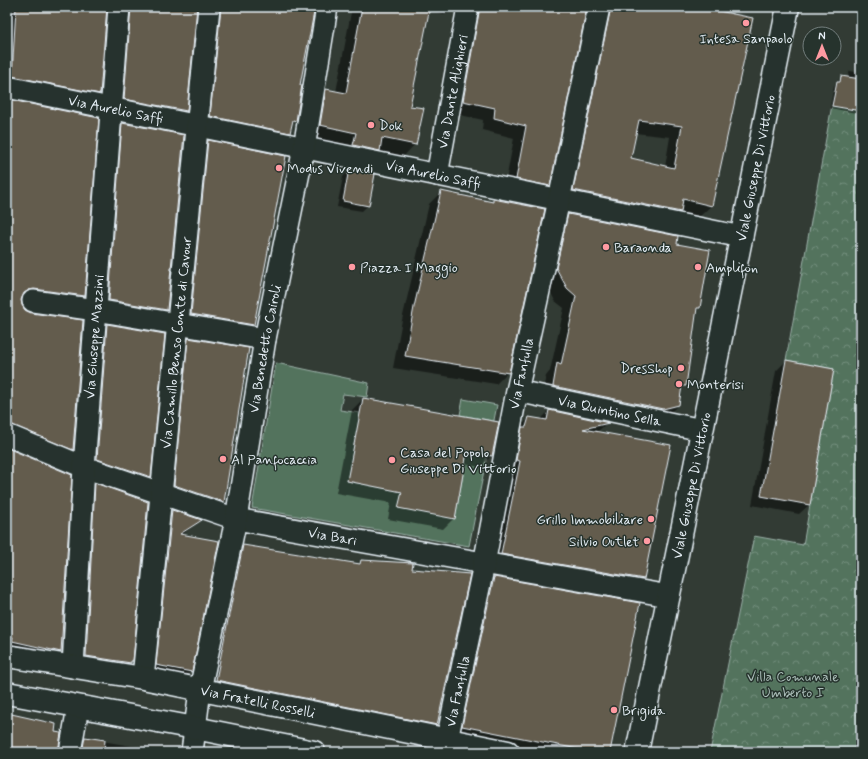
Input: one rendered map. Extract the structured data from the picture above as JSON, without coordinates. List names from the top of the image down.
{
  "streets": {
    "street": [
      "Via Dante Alighieri",
      "Via Aurelio Saffi",
      "Viale Giuseppe Di Vittorio",
      "Via Giuseppe Mazzini",
      "Via Camillo Benso Conte di Cavour",
      "Via Benedetto Cairoli",
      "Via Fanfulla",
      "Via Quintino Sella",
      "Via Bari",
      "Via Fratelli Rosselli"
    ]
  },
  "crossings": [
    ["Via Dante Alighieri", "Via Aurelio Saffi"],
    ["Via Aurelio Saffi", "Viale Giuseppe Di Vittorio"],
    ["Via Aurelio Saffi", "Via Giuseppe Mazzini"],
    ["Via Aurelio Saffi", "Via Camillo Benso Conte di Cavour"],
    ["Via Aurelio Saffi", "Via Benedetto Cairoli"],
    ["Via Aurelio Saffi", "Via Fanfulla"],
    ["Viale Giuseppe Di Vittorio", "Via Quintino Sella"],
    ["Viale Giuseppe Di Vittorio", "Via Bari"],
    ["Via Giuseppe Mazzini", "Via Bari"],
    ["Via Giuseppe Mazzini", "Via Fratelli Rosselli"],
    ["Via Camillo Benso Conte di Cavour", "Via Bari"],
    ["Via Camillo Benso Conte di Cavour", "Via Fratelli Rosselli"],
    ["Via Benedetto Cairoli", "Via Bari"],
    ["Via Benedetto Cairoli", "Via Fratelli Rosselli"],
    ["Via Fanfulla", "Via Quintino Sella"],
    ["Via Fanfulla", "Via Bari"],
    ["Via Fanfulla", "Via Fratelli Rosselli"]
  ],
  "parks": ["Villa Comunale Umberto I"],
  "places": [
    "Intesa Sanpaolo",
    "Dok",
    "Modus Vivendi",
    "Baraonda",
    "Piazza I Maggio",
    "Amplifon",
    "DresShop",
    "Monterisi",
    "Al Panfocaccia",
    "Casa del Popolo Giuseppe Di Vittorio",
    "Grillo Immobiliare",
    "Silvio Outlet",
    "Brigida"
  ],
  "north": "top"
}
